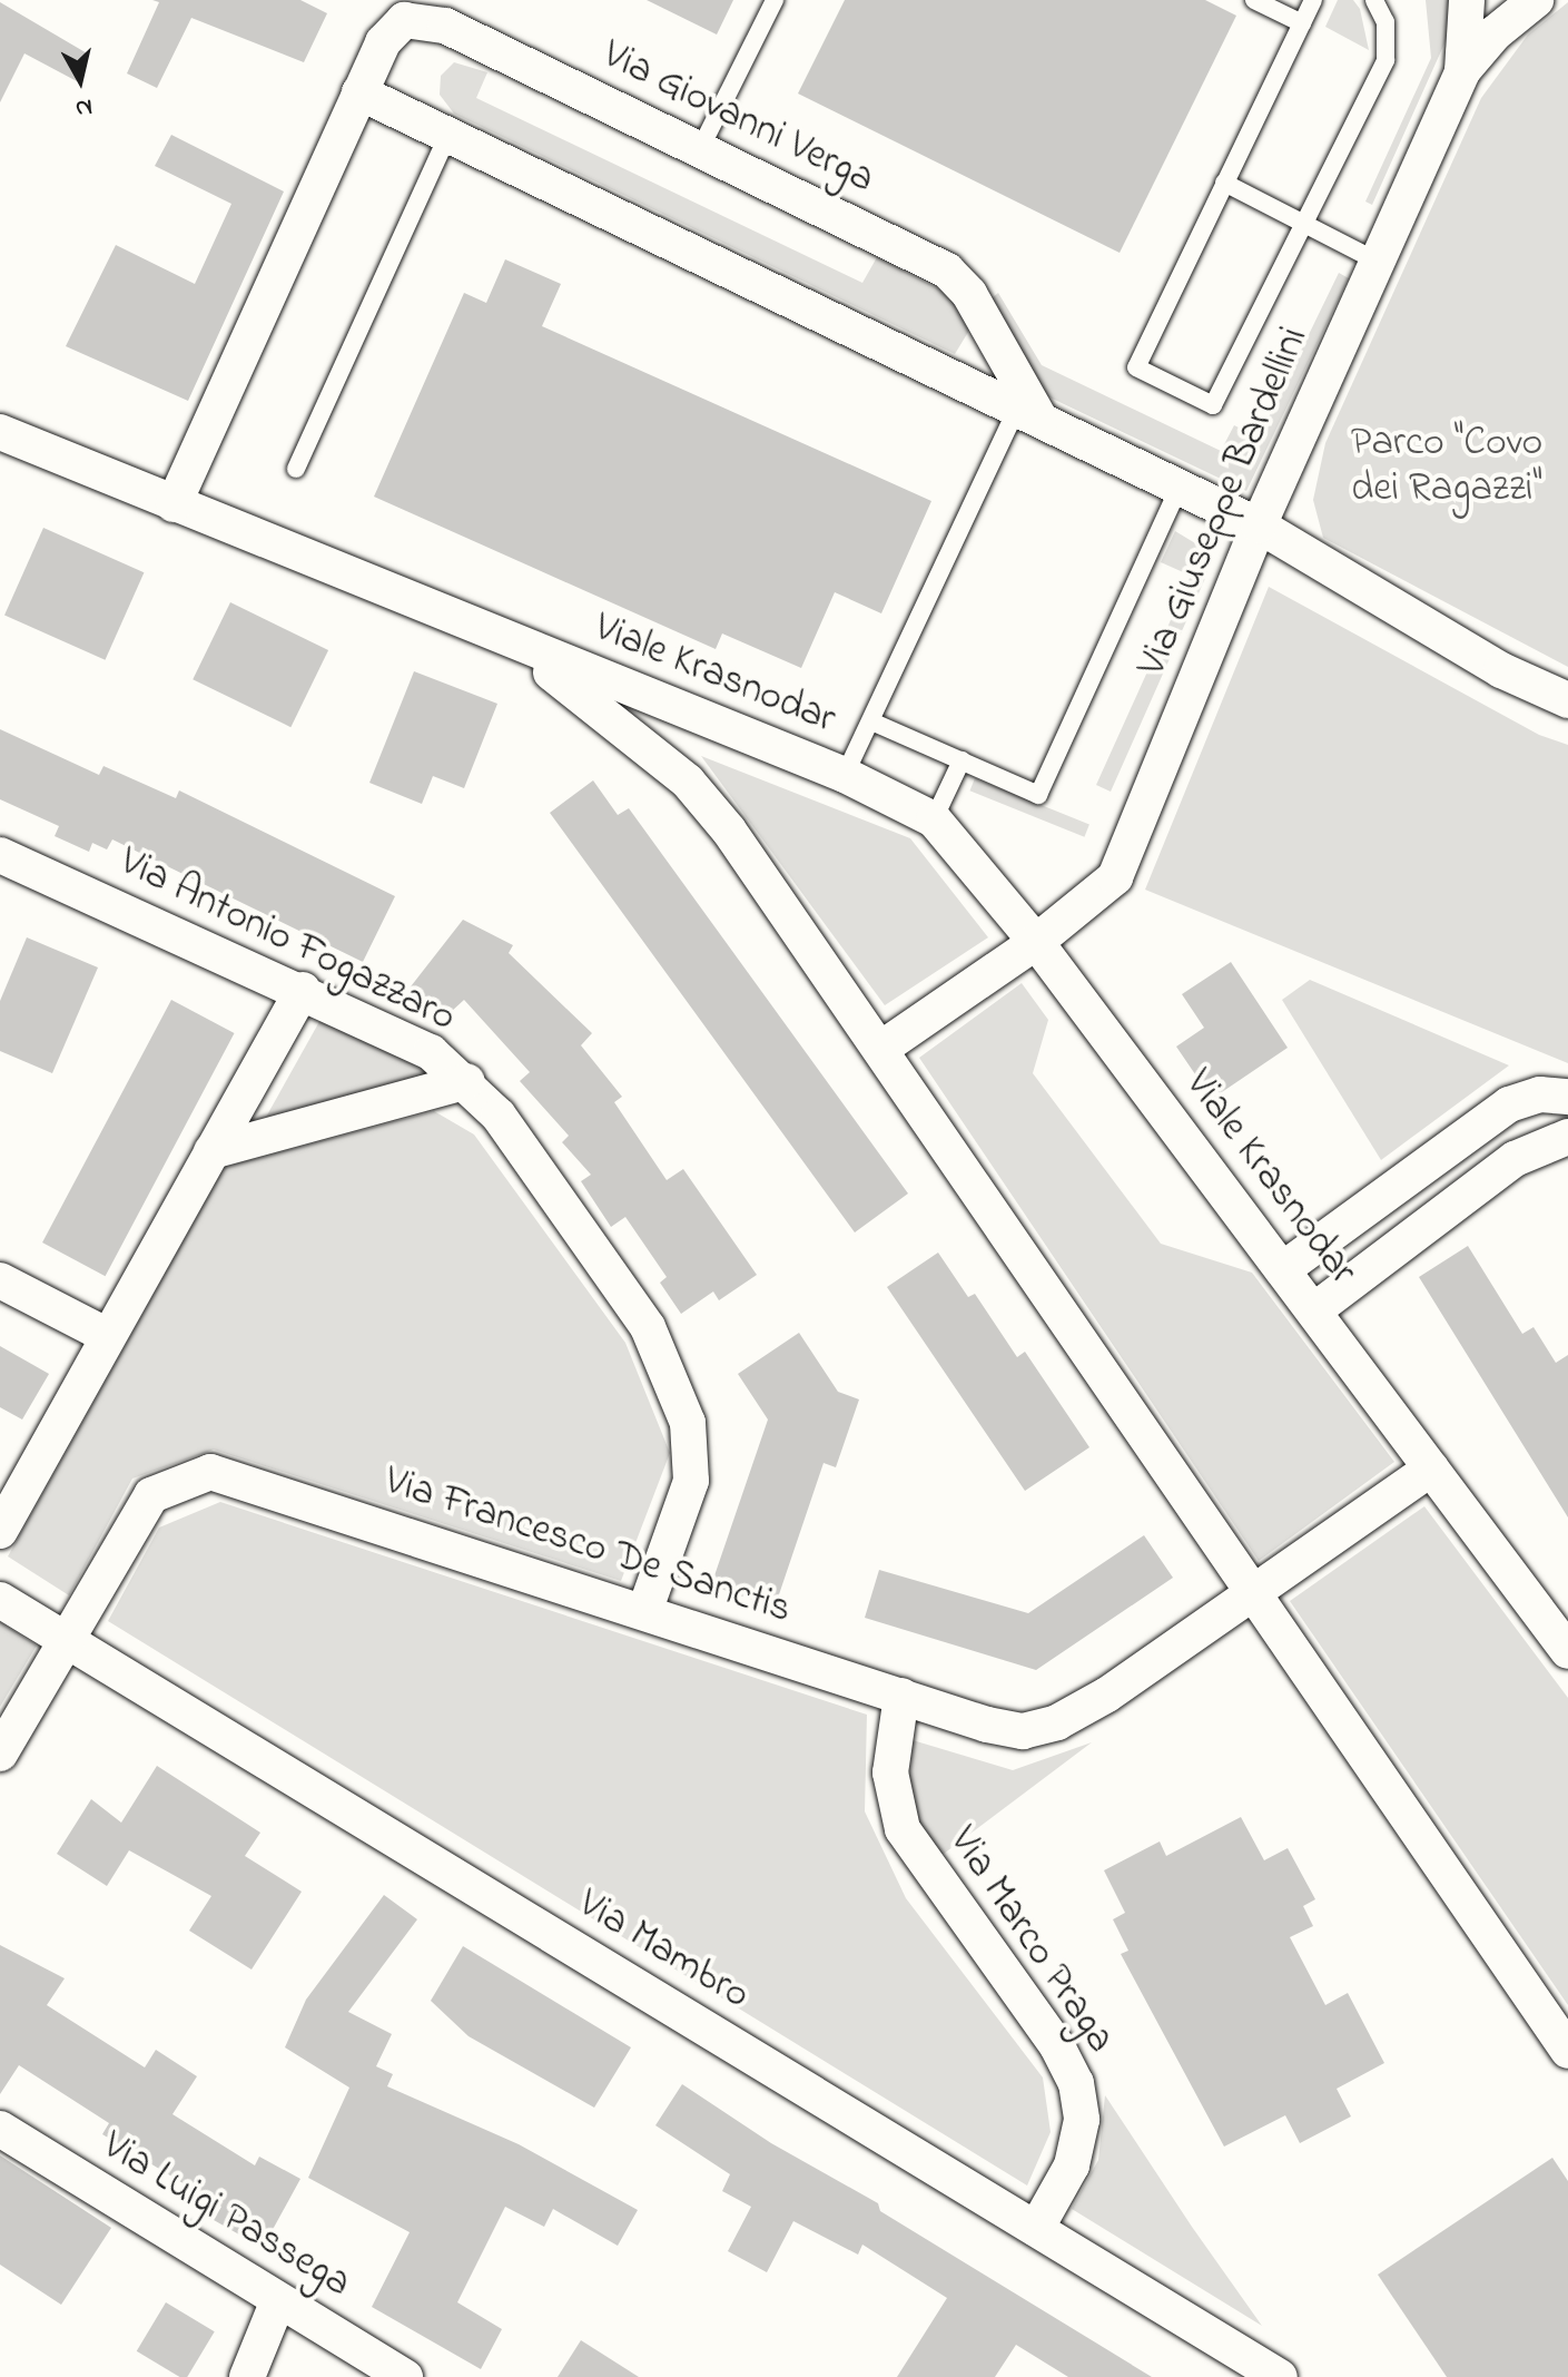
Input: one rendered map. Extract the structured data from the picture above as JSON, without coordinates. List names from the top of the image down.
{
  "streets": {
    "street": [
      "Via Giovanni Verga",
      "Via Giuseppe Bardellini",
      "Viale Krasnodar",
      "Via Antonio Fogazzaro",
      "Via Francesco De Sanctis",
      "Via Marco Praga",
      "Via Mambro",
      "Via Luigi Passega"
    ]
  },
  "crossings": [
    ["Via Giovanni Verga", "Viale Krasnodar"],
    ["Via Giuseppe Bardellini", "Viale Krasnodar"],
    ["Viale Krasnodar", "Via Francesco De Sanctis"],
    ["Via Antonio Fogazzaro", "Via Francesco De Sanctis"],
    ["Via Francesco De Sanctis", "Via Marco Praga"],
    ["Via Francesco De Sanctis", "Via Mambro"],
    ["Via Marco Praga", "Via Mambro"]
  ],
  "parks": ["Parco \"Covo dei Ragazzi\""],
  "north": "bottom"
}
